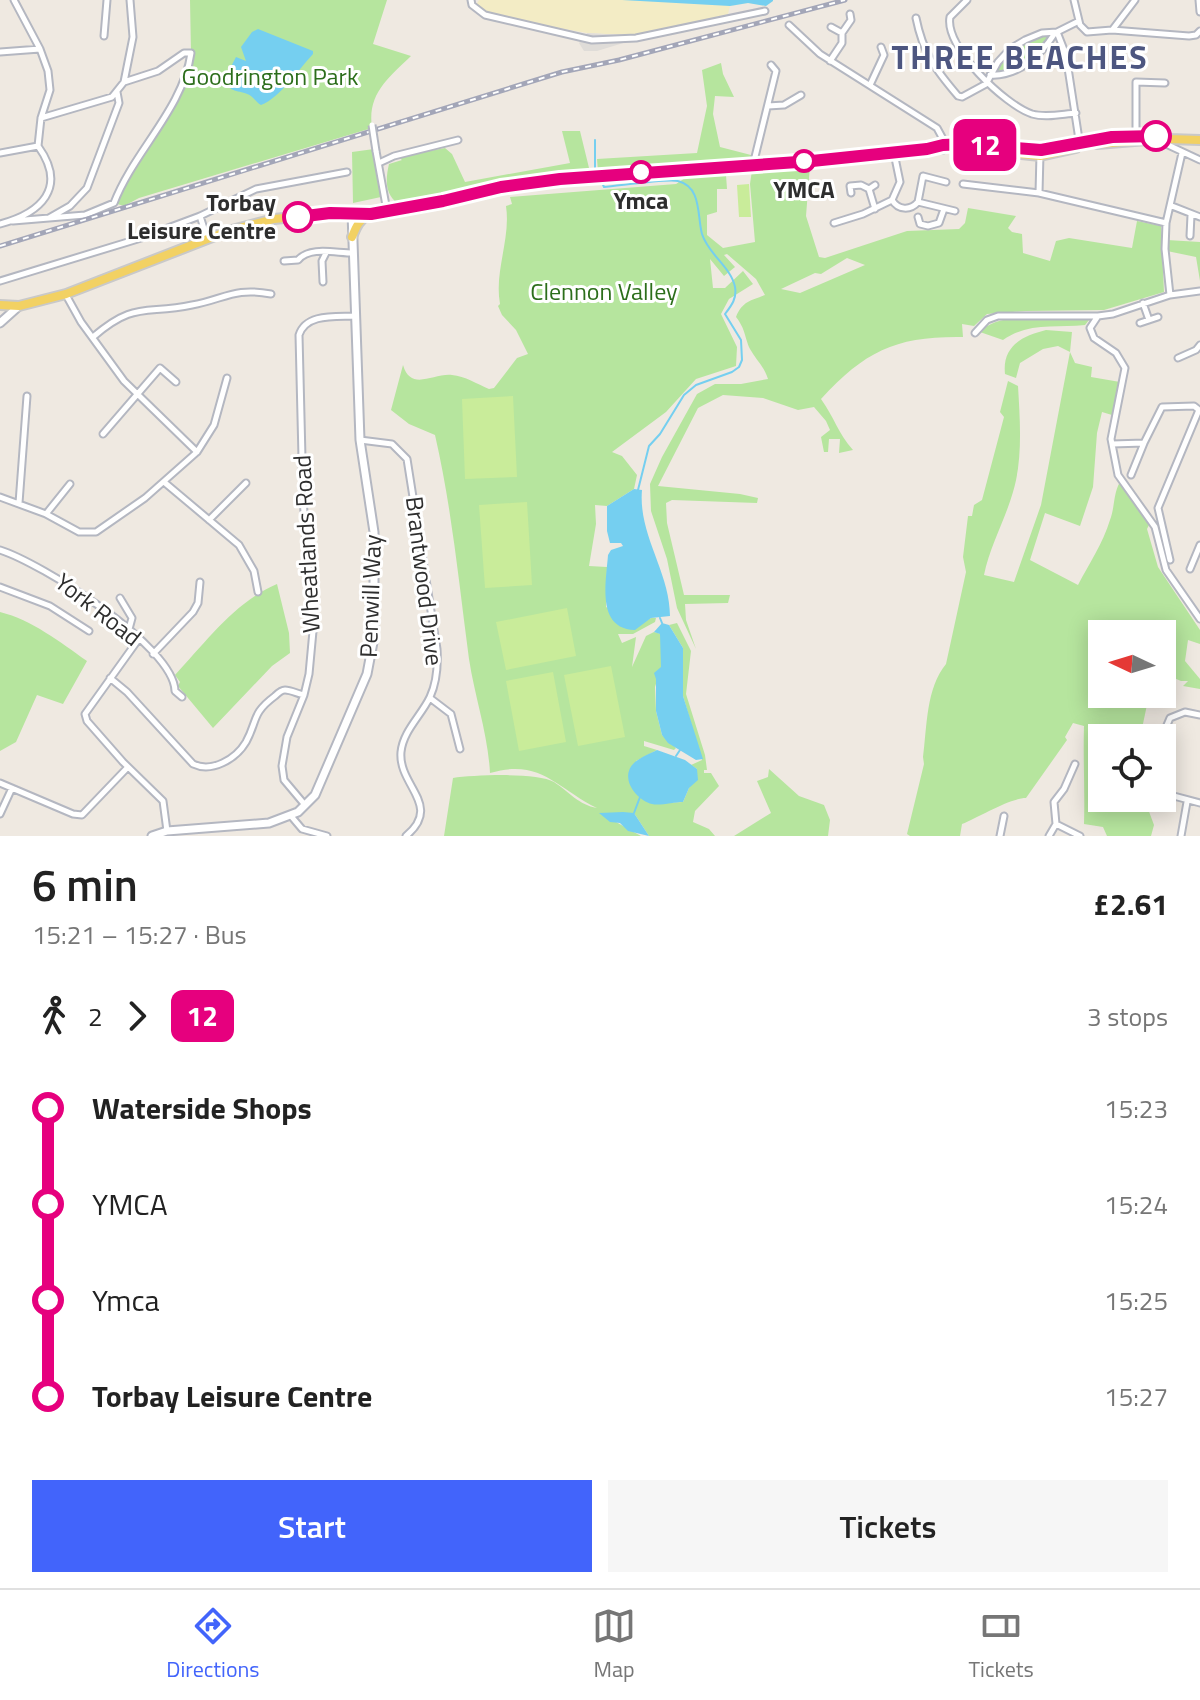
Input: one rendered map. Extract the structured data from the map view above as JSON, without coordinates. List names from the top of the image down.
{
  "streets": {
    "street": [
      "Wheatlands Road",
      "Brantwood Drive",
      "Penwill Way",
      "York Road"
    ]
  },
  "crossings": [
    ["Wheatlands Road", "Penwill Way"],
    ["Brantwood Drive", "Penwill Way"]
  ],
  "districts": ["THREE BEACHES"],
  "parks": ["Goodrington Park", "Clennon Valley"],
  "places": ["YMCA", "Ymca", "Torbay Leisure Centre"],
  "lines": ["bus line 12"],
  "north": "left",
  "page": {
    "on_map": "12",
    "heading": ["6 min", "15:21 – 15:27 · Bus", "£2.61"],
    "legs": ["2", "12", "3 stops"],
    "list": [
      {
        "name": "Waterside Shops",
        "value": "15:23"
      },
      {
        "name": "YMCA",
        "value": "15:24"
      },
      {
        "name": "Ymca",
        "value": "15:25"
      },
      {
        "name": "Torbay Leisure Centre",
        "value": "15:27"
      }
    ],
    "buttons": ["Start", "Tickets"],
    "tabs": ["Directions", "Map", "Tickets"]
  }
}
